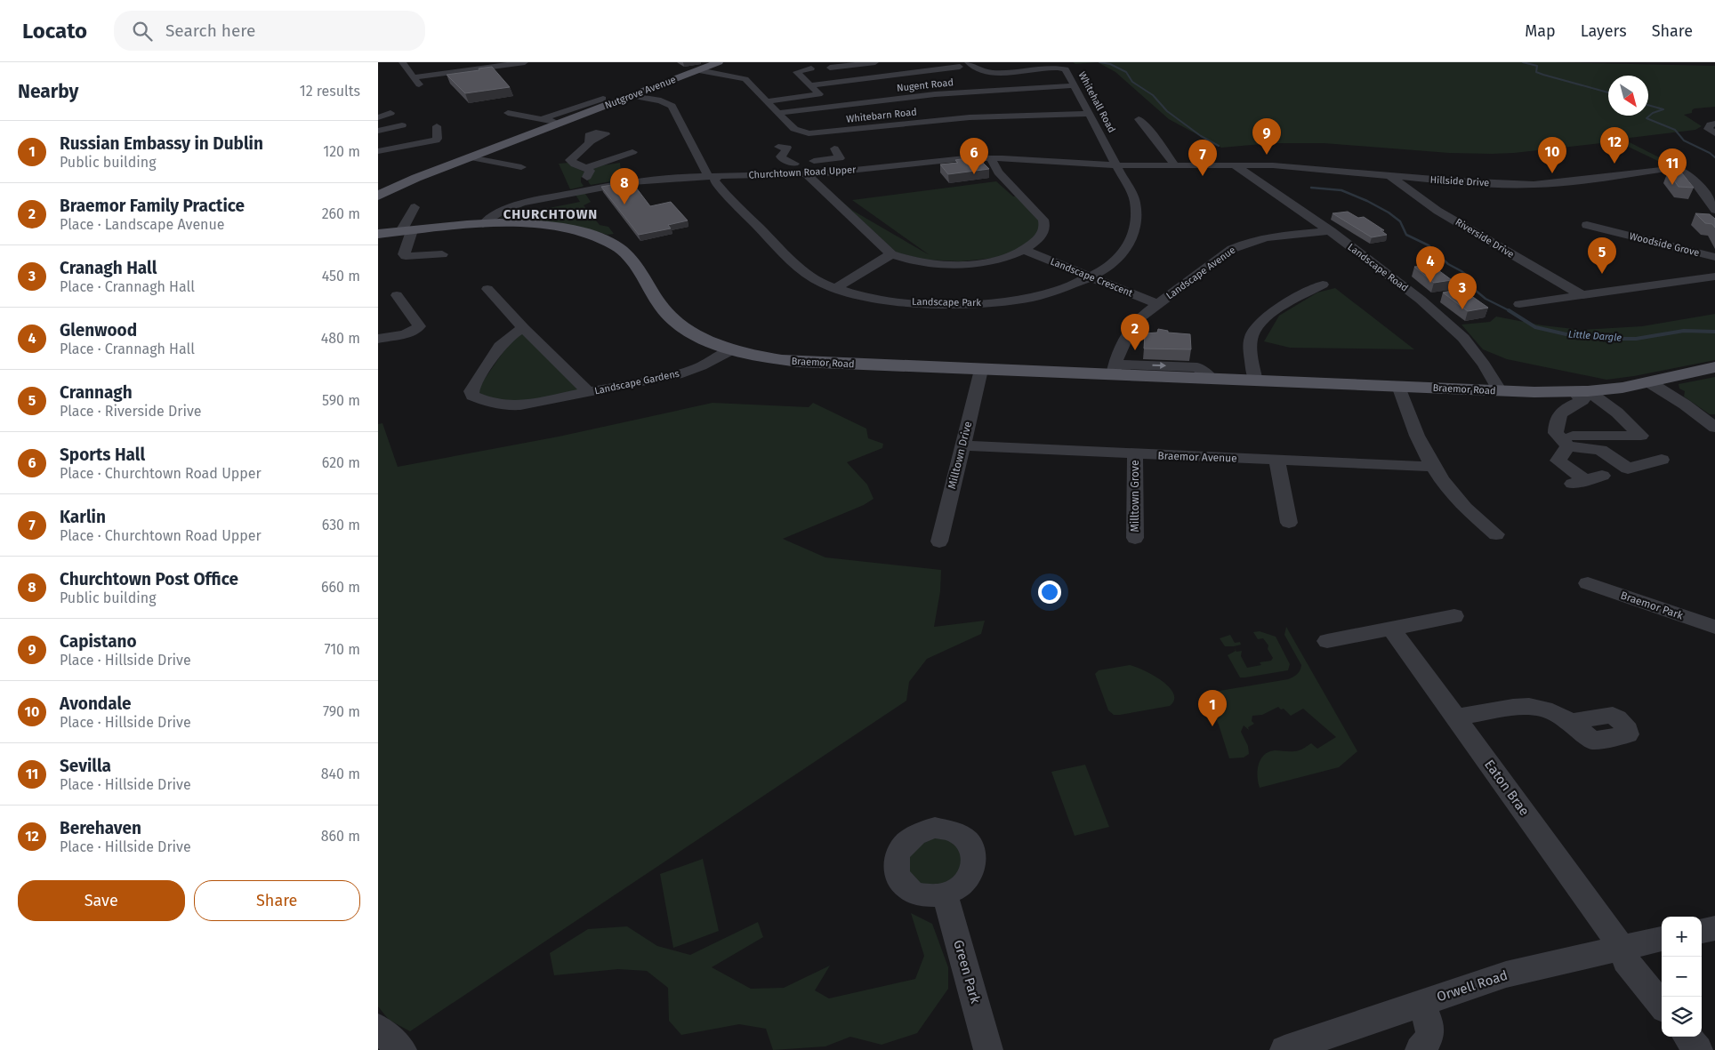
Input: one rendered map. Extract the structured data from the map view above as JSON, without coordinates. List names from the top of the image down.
{
  "streets": {
    "main road": ["Nutgrove Avenue", "Churchtown Road Upper", "Braemor Road"],
    "street": [
      "Nugent Road",
      "Whitehall Road",
      "Whitebarn Road",
      "Hillside Drive",
      "Riverside Drive",
      "Woodside Grove",
      "Landscape Road",
      "Landscape Avenue",
      "Landscape Crescent",
      "Landscape Park",
      "Landscape Gardens",
      "Milltown Drive",
      "Braemor Avenue",
      "Milltown Grove",
      "Braemor Park",
      "Eaton Brae",
      "Green Park",
      "Orwell Road"
    ]
  },
  "crossings": [
    ["Nugent Road", "Whitehall Road"],
    ["Nugent Road", "Whitebarn Road"],
    ["Nutgrove Avenue", "Whitebarn Road"],
    ["Whitehall Road", "Whitebarn Road"],
    ["Whitehall Road", "Churchtown Road Upper"],
    ["Whitehall Road", "Landscape Park"],
    ["Churchtown Road Upper", "Hillside Drive"],
    ["Churchtown Road Upper", "Landscape Road"],
    ["Churchtown Road Upper", "Landscape Park"],
    ["Churchtown Road Upper", "Braemor Road"],
    ["Hillside Drive", "Riverside Drive"],
    ["Hillside Drive", "Landscape Road"],
    ["Landscape Road", "Landscape Avenue"],
    ["Landscape Road", "Braemor Road"],
    ["Landscape Avenue", "Landscape Crescent"],
    ["Landscape Avenue", "Braemor Road"],
    ["Landscape Crescent", "Landscape Park"],
    ["Braemor Road", "Landscape Gardens"],
    ["Braemor Road", "Milltown Drive"],
    ["Milltown Drive", "Braemor Avenue"],
    ["Braemor Avenue", "Milltown Grove"],
    ["Eaton Brae", "Orwell Road"]
  ],
  "districts": ["CHURCHTOWN"],
  "water": ["Little Dargle"],
  "north": "bottom right",
  "page": {
    "header": "Locato",
    "search": "Search here",
    "nav": ["Map", "Layers", "Share"],
    "heading": ["Nearby", "12 results"],
    "pins": [
      "9",
      "12",
      "10",
      "6",
      "7",
      "11",
      "8",
      "5",
      "4",
      "3",
      "2",
      "1"
    ],
    "list": [
      {
        "mark": "1",
        "name": "Russian Embassy in Dublin",
        "note": "Public building",
        "value": "120 m"
      },
      {
        "mark": "2",
        "name": "Braemor Family Practice",
        "note": "Place · Landscape Avenue",
        "value": "260 m"
      },
      {
        "mark": "3",
        "name": "Cranagh Hall",
        "note": "Place · Crannagh Hall",
        "value": "450 m"
      },
      {
        "mark": "4",
        "name": "Glenwood",
        "note": "Place · Crannagh Hall",
        "value": "480 m"
      },
      {
        "mark": "5",
        "name": "Crannagh",
        "note": "Place · Riverside Drive",
        "value": "590 m"
      },
      {
        "mark": "6",
        "name": "Sports Hall",
        "note": "Place · Churchtown Road Upper",
        "value": "620 m"
      },
      {
        "mark": "7",
        "name": "Karlin",
        "note": "Place · Churchtown Road Upper",
        "value": "630 m"
      },
      {
        "mark": "8",
        "name": "Churchtown Post Office",
        "note": "Public building",
        "value": "660 m"
      },
      {
        "mark": "9",
        "name": "Capistano",
        "note": "Place · Hillside Drive",
        "value": "710 m"
      },
      {
        "mark": "10",
        "name": "Avondale",
        "note": "Place · Hillside Drive",
        "value": "790 m"
      },
      {
        "mark": "11",
        "name": "Sevilla",
        "note": "Place · Hillside Drive",
        "value": "840 m"
      },
      {
        "mark": "12",
        "name": "Berehaven",
        "note": "Place · Hillside Drive",
        "value": "860 m"
      }
    ],
    "buttons": ["Save", "Share"],
    "map_buttons": ["+", "−"]
  }
}
